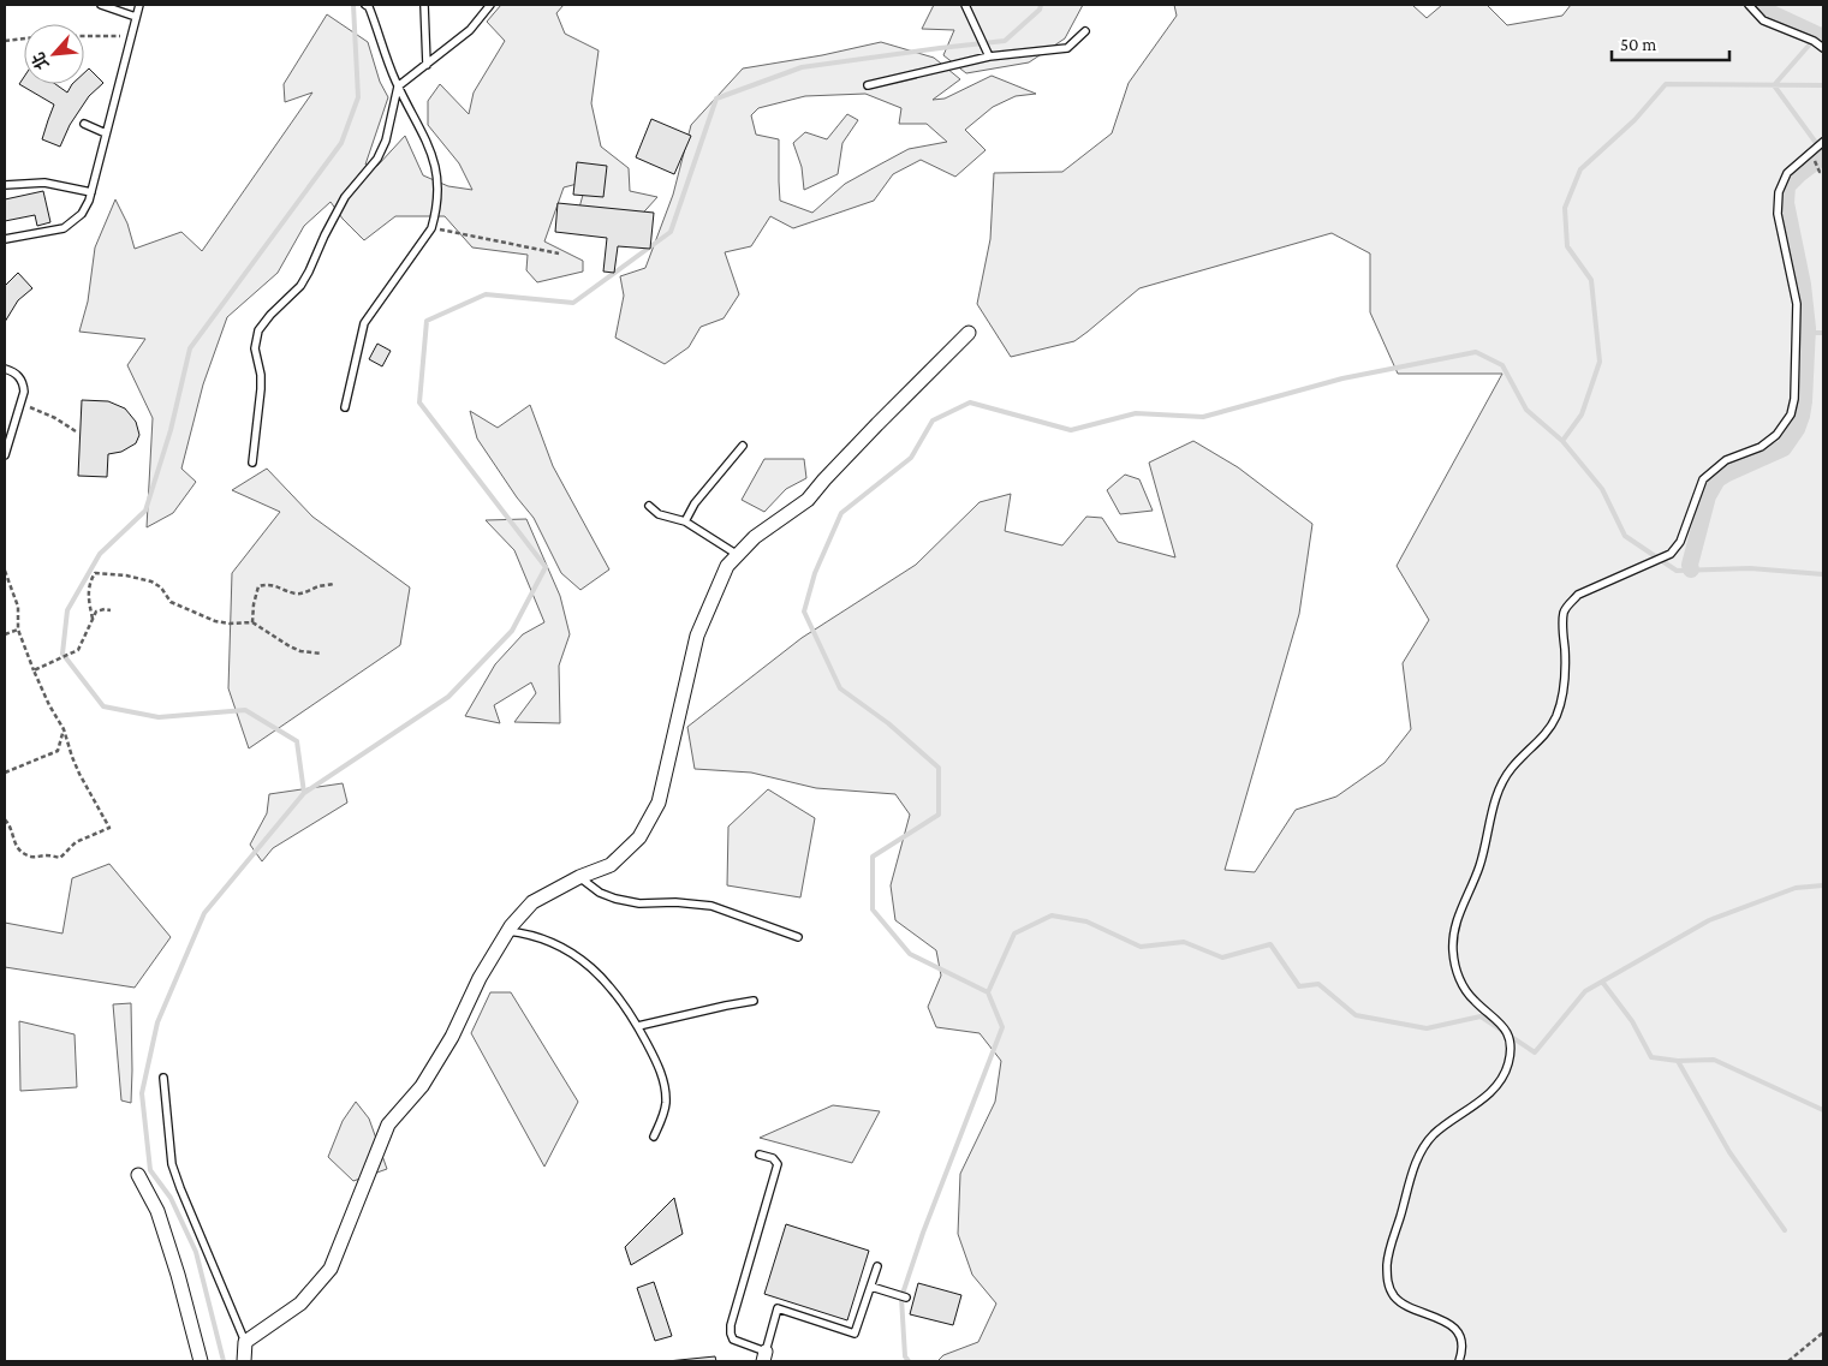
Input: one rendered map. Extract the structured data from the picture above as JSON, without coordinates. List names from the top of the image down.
{
  "scale_bar": "50 m",
  "north": "bottom left"
}
